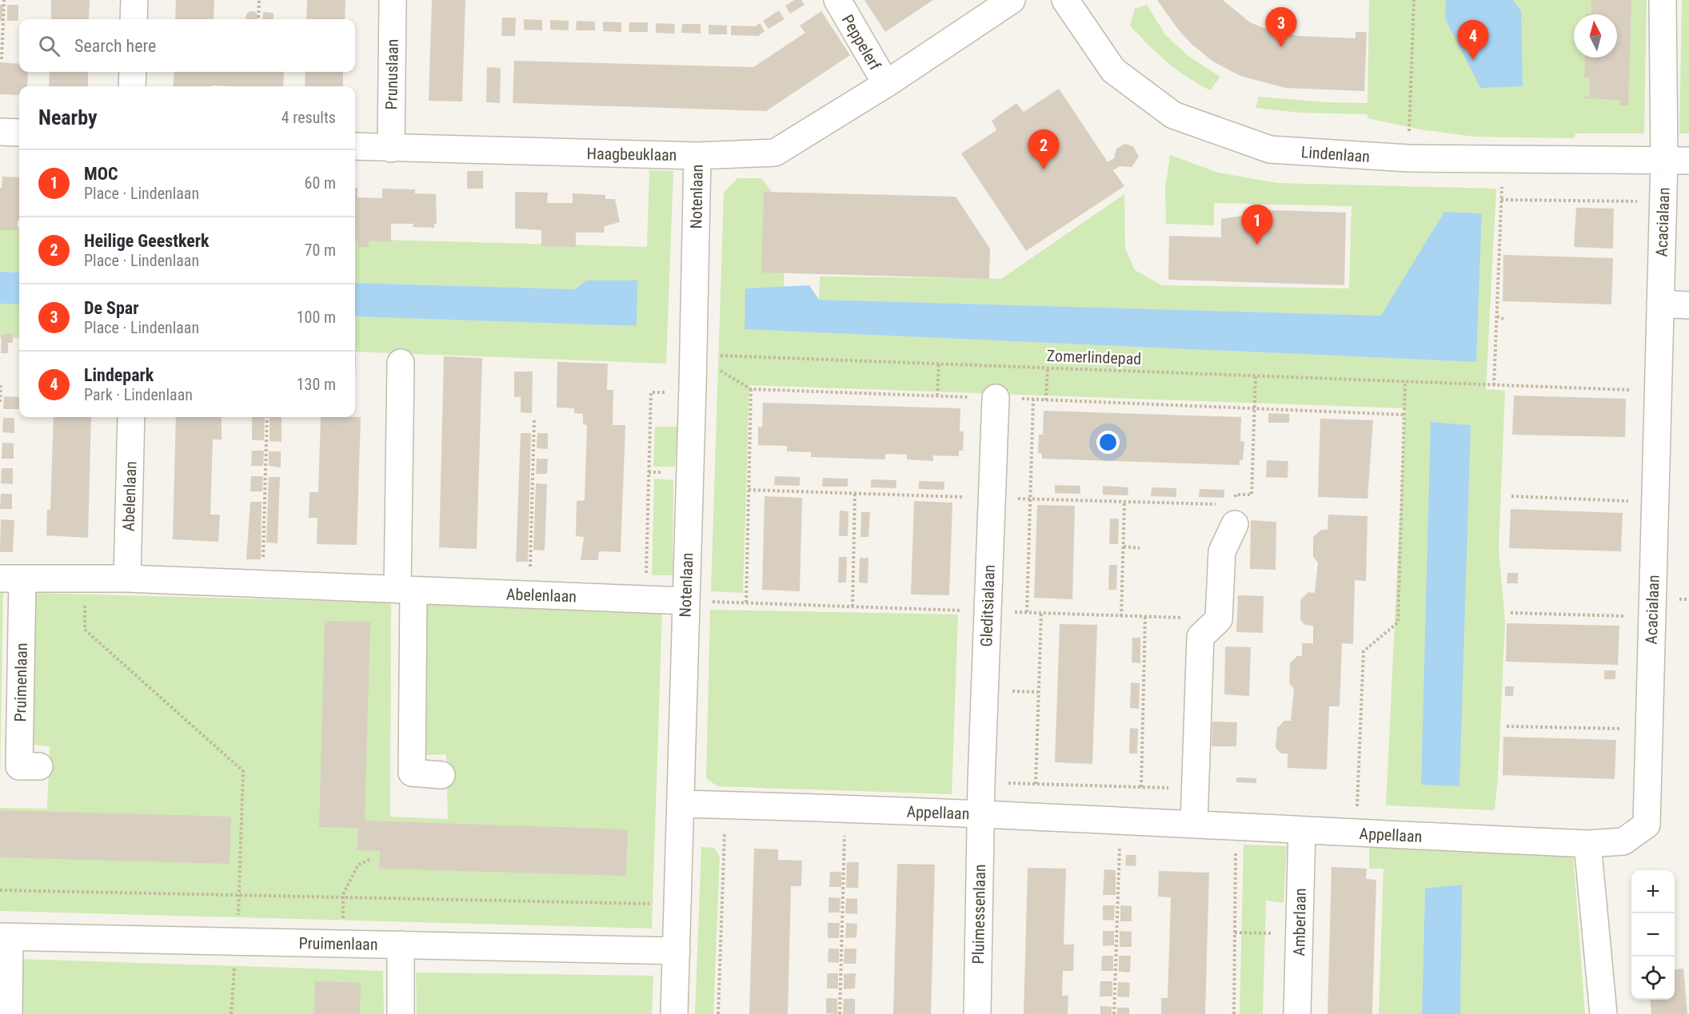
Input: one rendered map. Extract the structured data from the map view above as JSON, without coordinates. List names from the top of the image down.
{
  "streets": {
    "street": [
      "Peppelerf",
      "Prunuslaan",
      "Haagbeuklaan",
      "Lindenlaan",
      "Notenlaan",
      "Acacialaan",
      "Abelenlaan",
      "Gleditsialaan",
      "Pruimenlaan",
      "Appellaan",
      "Pluimessenlaan",
      "Amberlaan"
    ],
    "path": ["Zomerlindepad"]
  },
  "crossings": [
    ["Peppelerf", "Haagbeuklaan"],
    ["Prunuslaan", "Haagbeuklaan"],
    ["Haagbeuklaan", "Notenlaan"],
    ["Lindenlaan", "Acacialaan"],
    ["Notenlaan", "Zomerlindepad"],
    ["Notenlaan", "Abelenlaan"],
    ["Notenlaan", "Pruimenlaan"],
    ["Notenlaan", "Appellaan"],
    ["Acacialaan", "Zomerlindepad"],
    ["Acacialaan", "Appellaan"],
    ["Abelenlaan", "Pruimenlaan"],
    ["Gleditsialaan", "Appellaan"],
    ["Gleditsialaan", "Pluimessenlaan"],
    ["Appellaan", "Pluimessenlaan"],
    ["Appellaan", "Amberlaan"]
  ],
  "north": "top",
  "page": {
    "pins": [
      "3",
      "4",
      "2",
      "1"
    ],
    "search": "Search here",
    "heading": ["Nearby", "4 results"],
    "list": [
      {
        "mark": "1",
        "name": "MOC",
        "note": "Place · Lindenlaan",
        "value": "60 m"
      },
      {
        "mark": "2",
        "name": "Heilige Geestkerk",
        "note": "Place · Lindenlaan",
        "value": "70 m"
      },
      {
        "mark": "3",
        "name": "De Spar",
        "note": "Place · Lindenlaan",
        "value": "100 m"
      },
      {
        "mark": "4",
        "name": "Lindepark",
        "note": "Park · Lindenlaan",
        "value": "130 m"
      }
    ],
    "map_buttons": ["+", "−"]
  }
}
